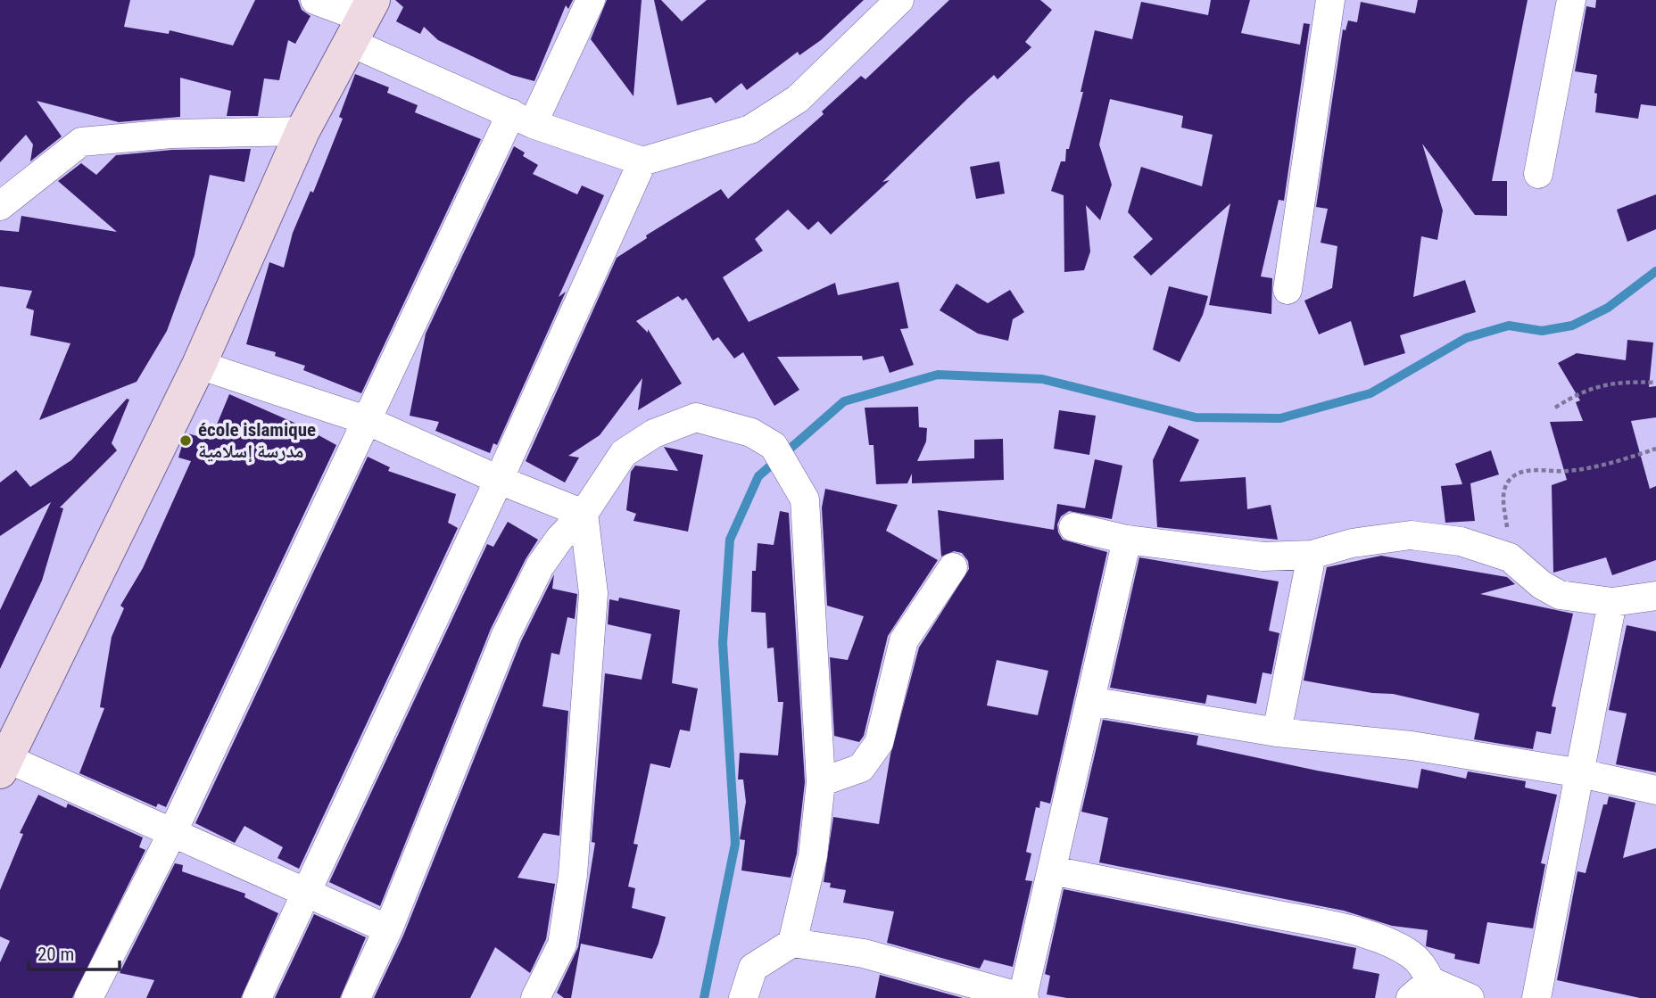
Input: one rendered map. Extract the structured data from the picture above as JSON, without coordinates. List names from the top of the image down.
{
  "places": ["école islamique مدرسة إسلامية"],
  "scale_bar": "20 m"
}
